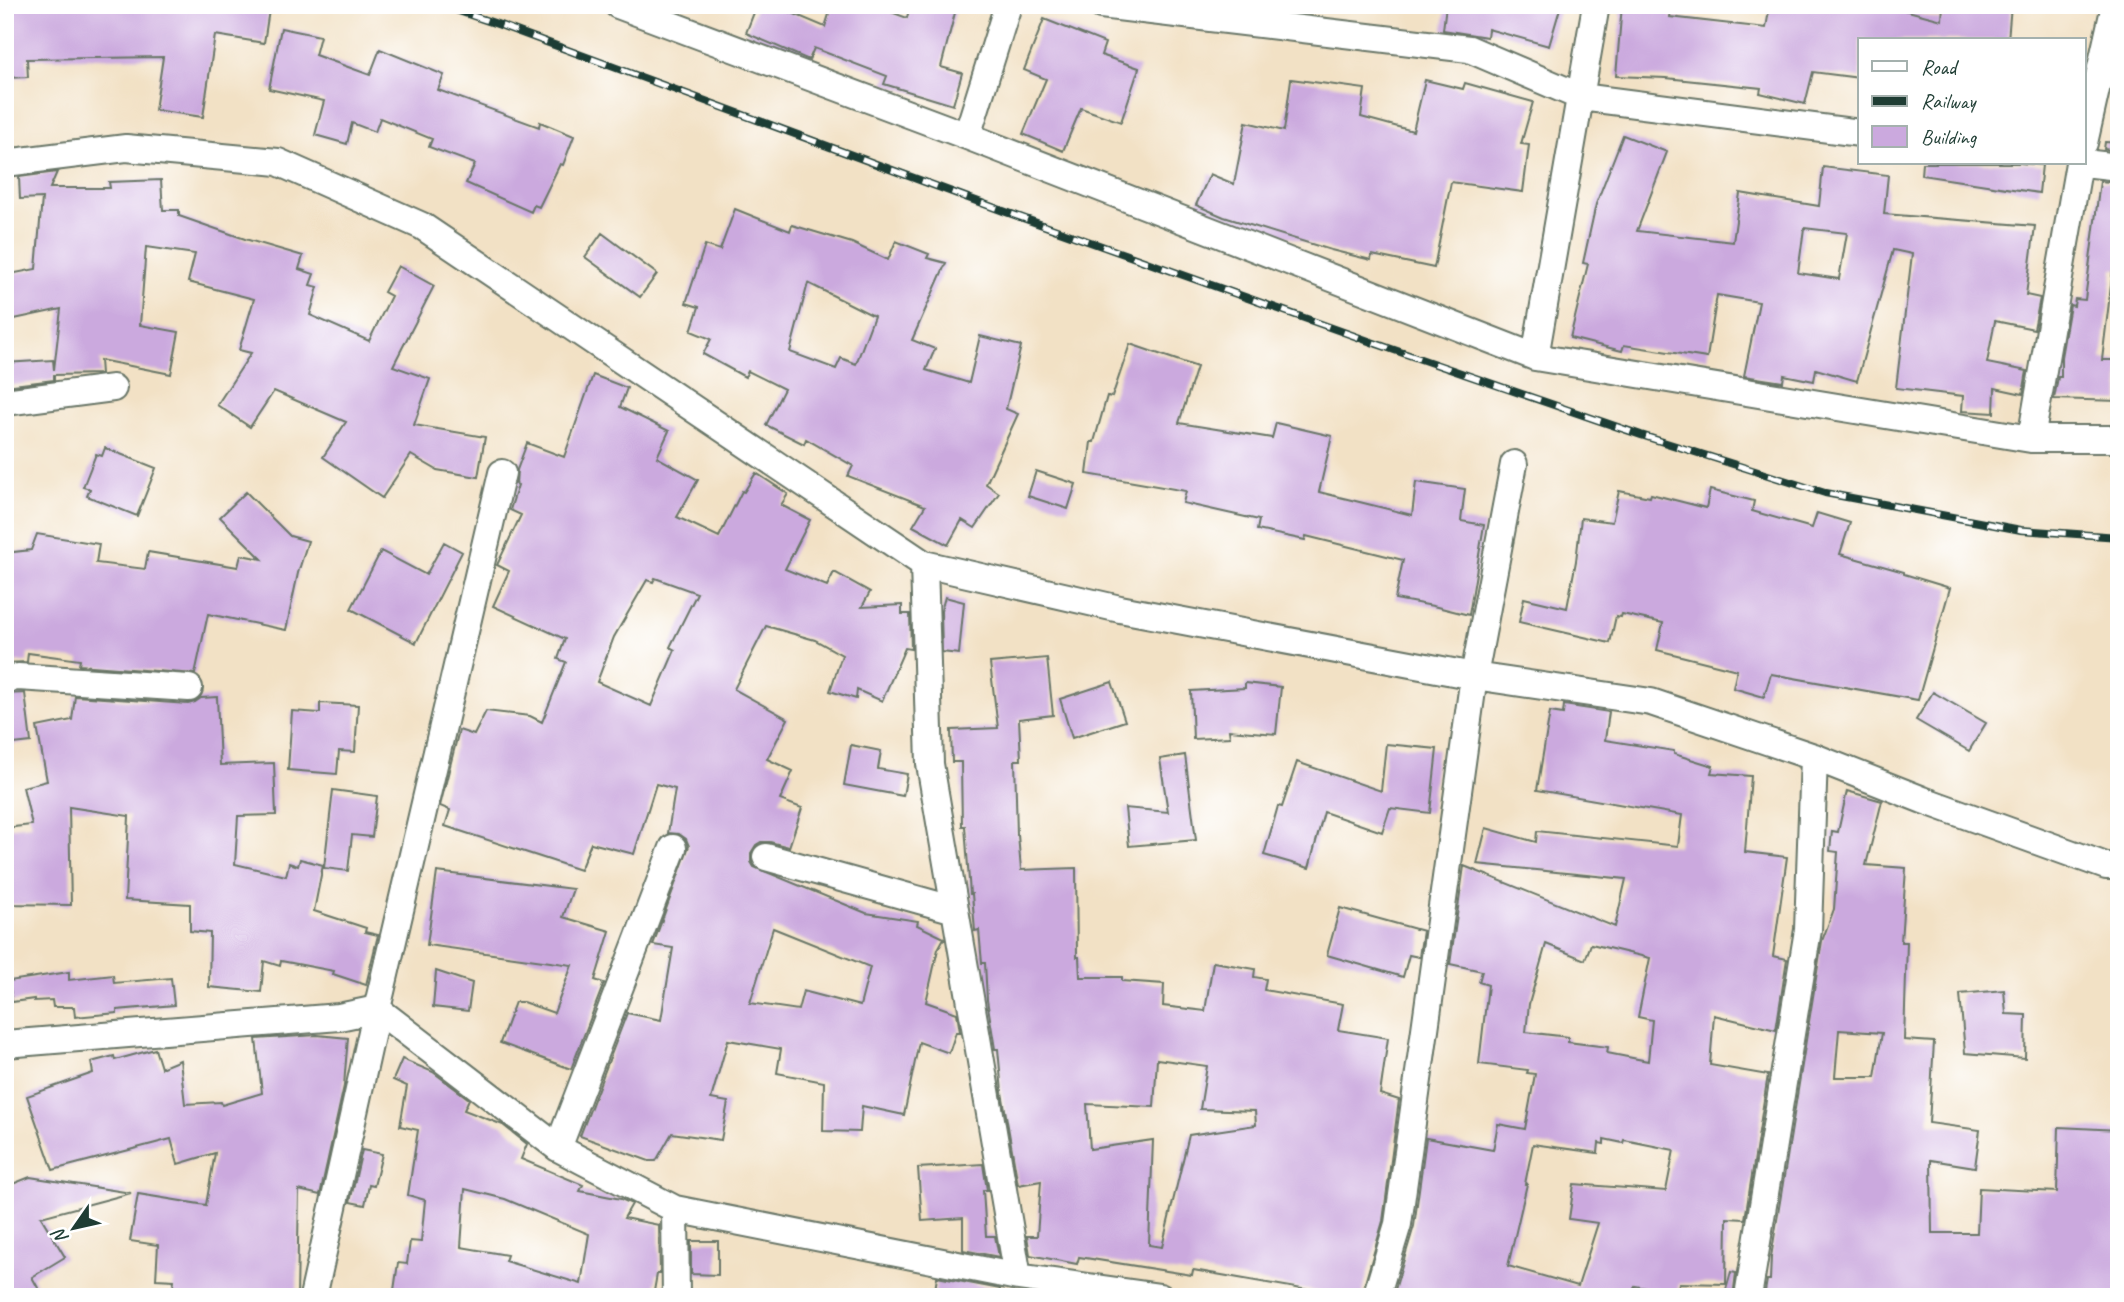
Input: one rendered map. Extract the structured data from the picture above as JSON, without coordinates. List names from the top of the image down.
{
  "legend": ["Road", "Railway", "Building"],
  "north": "bottom left"
}
